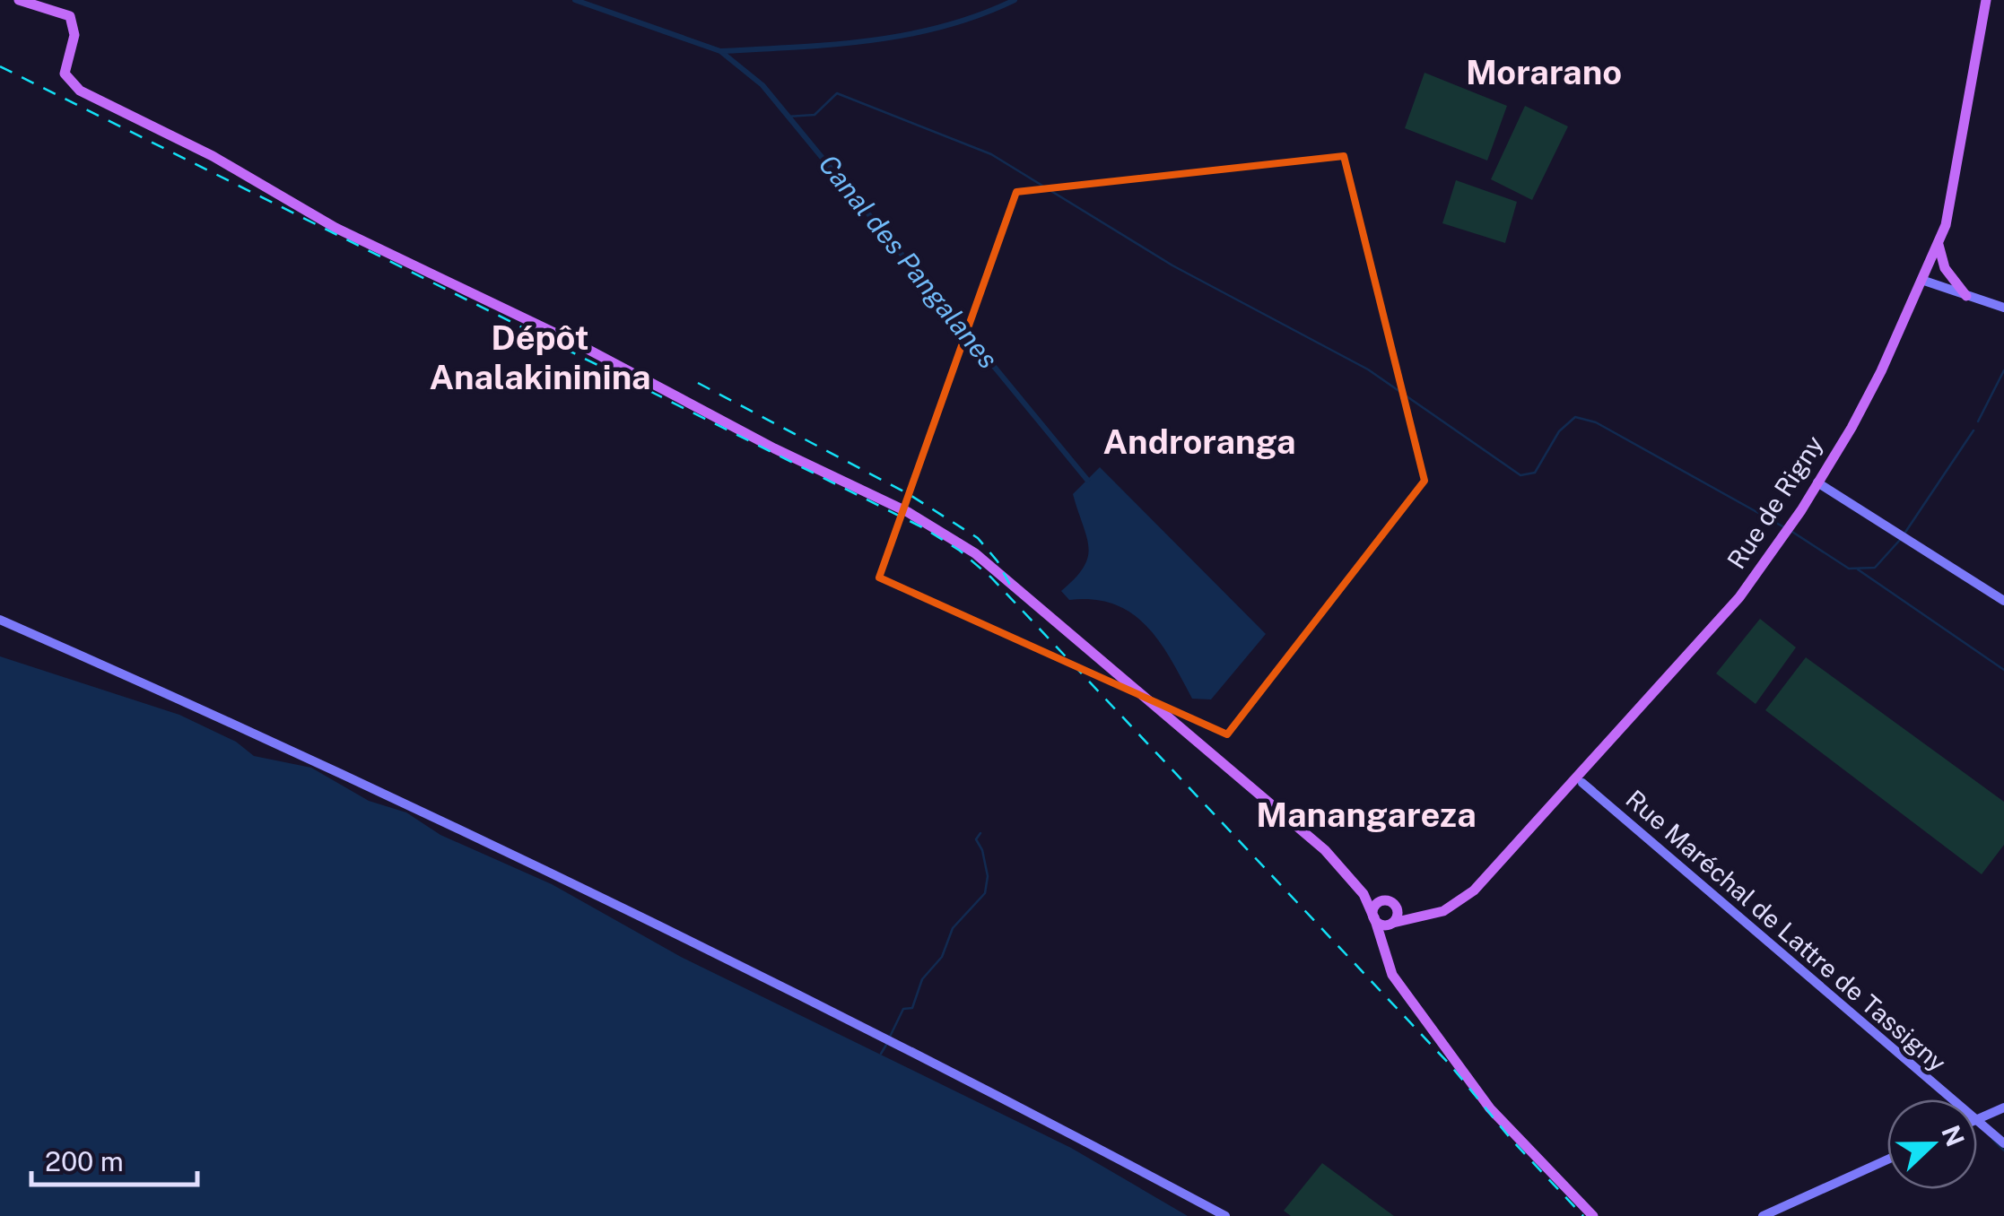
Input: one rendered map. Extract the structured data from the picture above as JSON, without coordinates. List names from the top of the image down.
{
  "streets": {
    "main road": ["Rue de Rigny", "Rue Maréchal de Lattre de Tassigny"]
  },
  "districts": [
    "Morarano",
    "Dépôt Analakininina",
    "Androranga",
    "Manangareza"
  ],
  "water": ["Canal des Pangalanes"],
  "scale_bar": "200 m",
  "north": "right"
}
